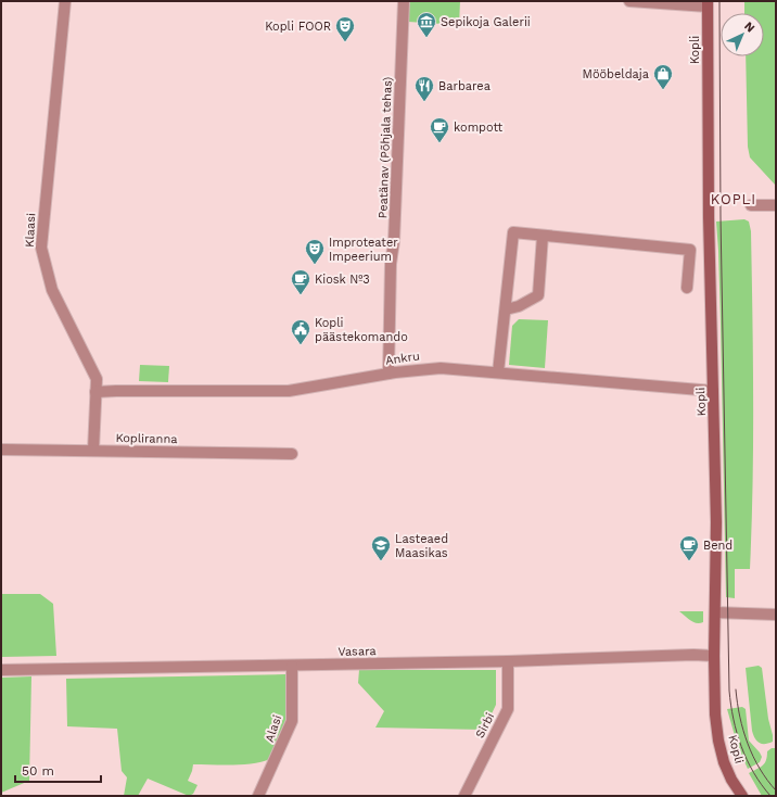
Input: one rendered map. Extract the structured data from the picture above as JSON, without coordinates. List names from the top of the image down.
{
  "streets": {
    "street": [
      "Kopli",
      "Peatänav (Põhjala tehas)",
      "Klaasi",
      "Ankru",
      "Kopliranna",
      "Vasara",
      "Sirbi",
      "Alasi"
    ]
  },
  "crossings": [
    ["Kopli", "Ankru"],
    ["Kopli", "Vasara"],
    ["Peatänav (Põhjala tehas)", "Ankru"],
    ["Klaasi", "Ankru"],
    ["Klaasi", "Kopliranna"],
    ["Vasara", "Sirbi"],
    ["Vasara", "Alasi"]
  ],
  "districts": ["KOPLI"],
  "places": {
    "museum": ["Sepikoja Galerii"],
    "theatre": ["Kopli FOOR", "Improteater Impeerium"],
    "shop": ["Mööbeldaja"],
    "restaurant": ["Barbarea"],
    "cafe": ["kompott", "Kiosk №3", "Bend"],
    "public building": ["Kopli päästekomando"],
    "school or university": ["Lasteaed Maasikas"]
  },
  "scale_bar": "50 m",
  "north": "top right"
}
